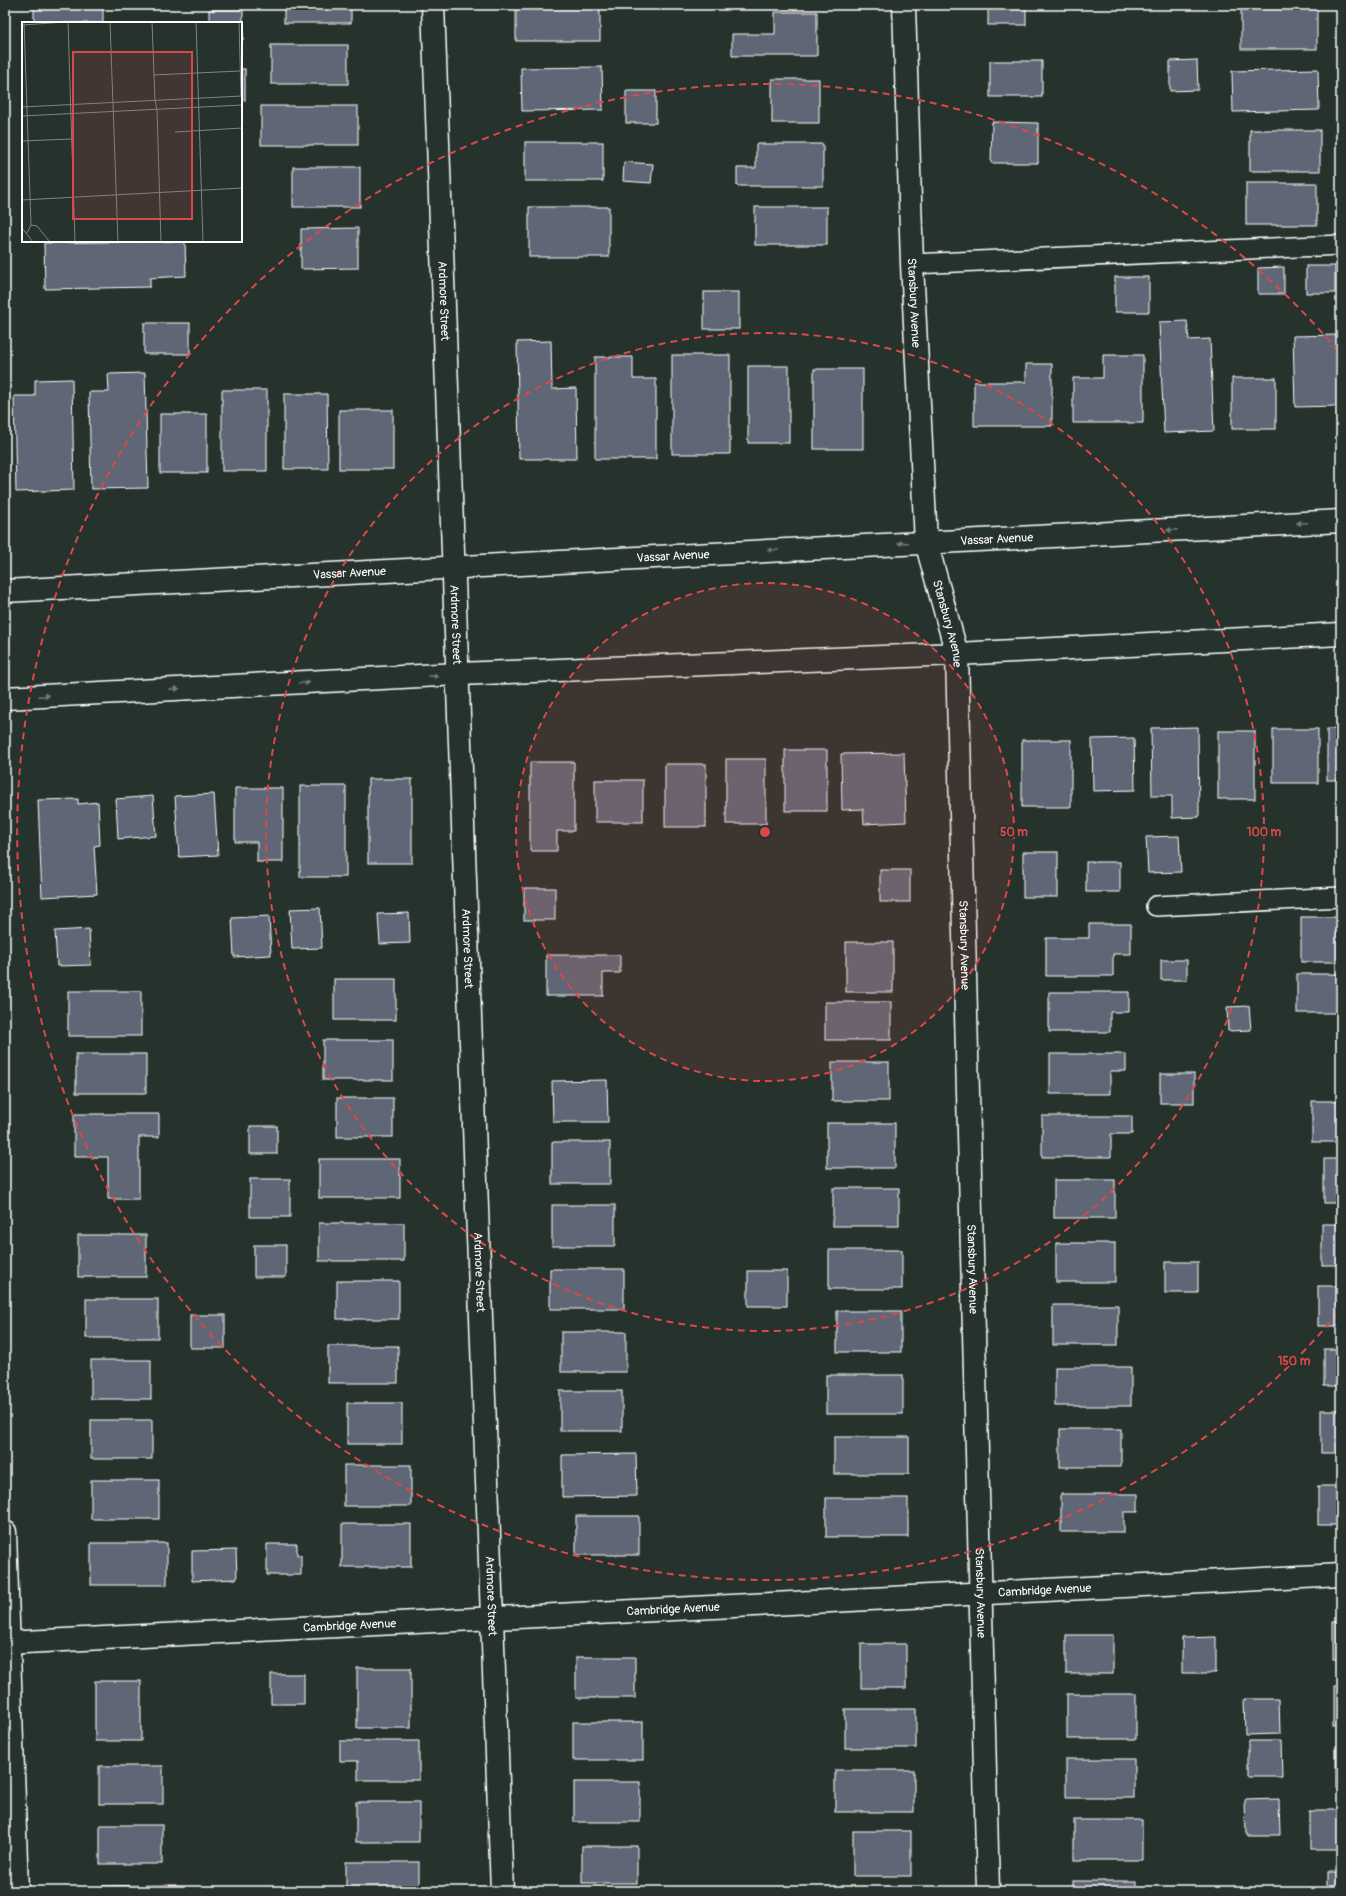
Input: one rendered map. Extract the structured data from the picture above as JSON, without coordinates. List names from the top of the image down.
{
  "streets": {
    "street": [
      "Ardmore Street",
      "Stansbury Avenue",
      "Vassar Avenue",
      "Cambridge Avenue"
    ]
  },
  "crossings": [
    ["Ardmore Street", "Vassar Avenue"],
    ["Ardmore Street", "Cambridge Avenue"],
    ["Stansbury Avenue", "Vassar Avenue"],
    ["Stansbury Avenue", "Cambridge Avenue"]
  ],
  "rings": ["50 m", "100 m", "150 m"]
}
